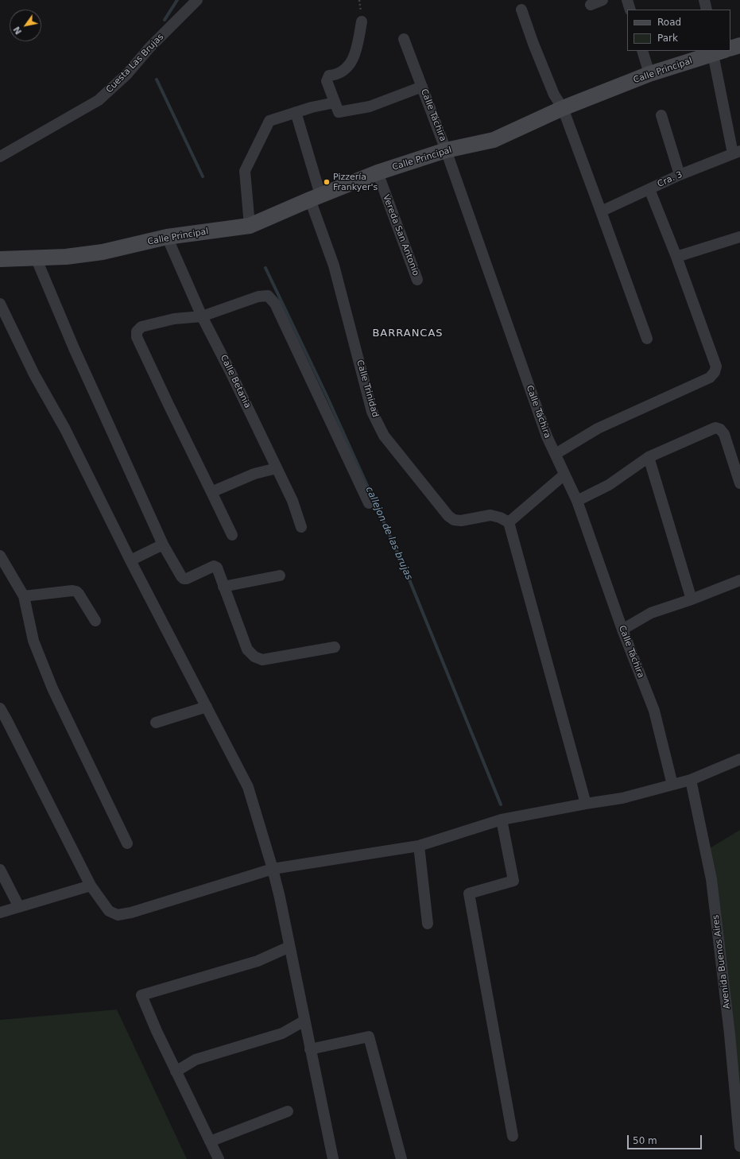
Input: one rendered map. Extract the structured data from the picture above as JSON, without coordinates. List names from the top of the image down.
{
  "streets": {
    "street": [
      "Cuesta Las Brujas",
      "Calle Principal",
      "Calle Táchira",
      "Cra. 3",
      "Vereda San Antonio",
      "Calle Betania",
      "Calle Trinidad",
      "Avenida Buenos Aires"
    ]
  },
  "crossings": [
    ["Calle Principal", "Calle Táchira"],
    ["Calle Principal", "Vereda San Antonio"],
    ["Calle Principal", "Calle Betania"],
    ["Calle Principal", "Calle Trinidad"]
  ],
  "districts": ["BARRANCAS"],
  "water": ["callejon de las brujas"],
  "places": ["Pizzería Frankyer's"],
  "legend": ["Road", "Park"],
  "scale_bar": "50 m",
  "north": "bottom left"
}
